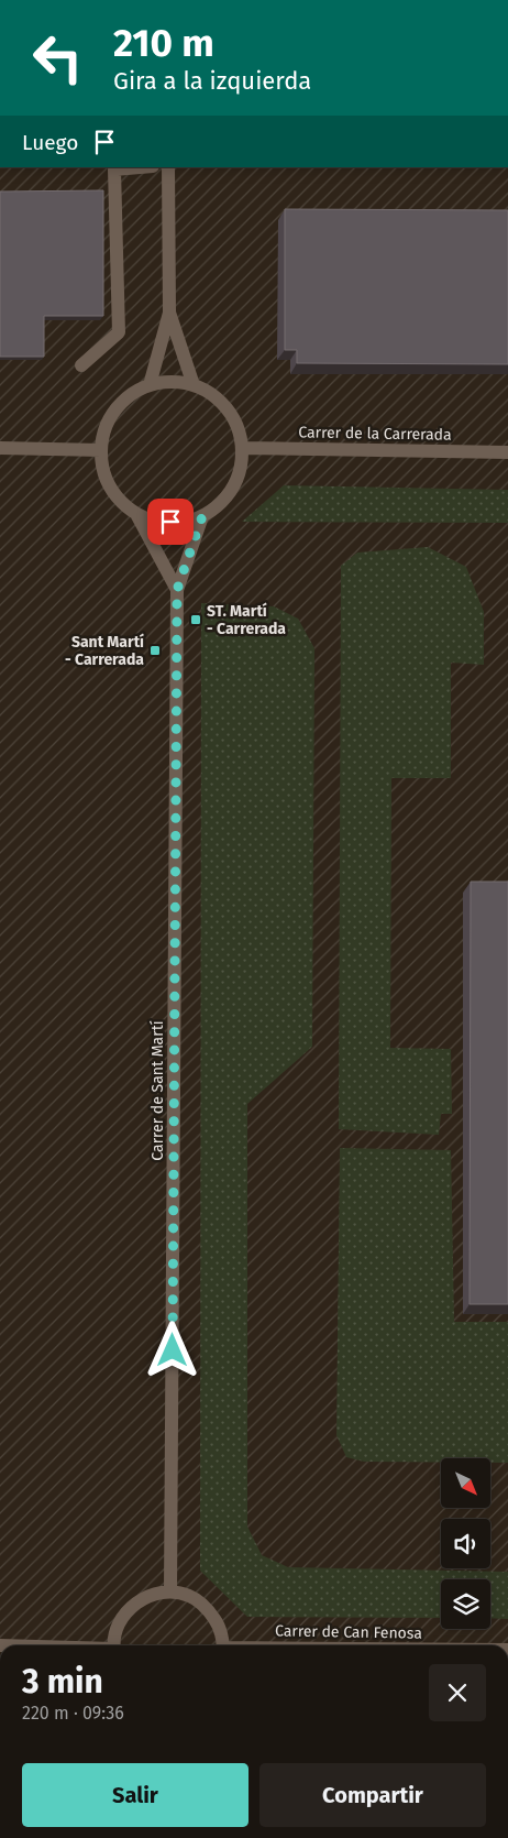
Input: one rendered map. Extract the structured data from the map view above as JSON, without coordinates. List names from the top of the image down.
{
  "streets": {
    "street": ["Carrer de la Carrerada", "Carrer de Sant Martí"]
  },
  "crossings": [
    ["Carrer de la Carrerada", "Carrer de Sant Martí"]
  ],
  "places": {
    "transit": ["ST. Martí - Carrerada", "Sant Martí - Carrerada"]
  },
  "north": "bottom right",
  "page": {
    "turn": ["210 m", "Gira a la izquierda"],
    "then": "Luego",
    "heading": ["3 min", "220 m · 09:36"],
    "buttons": ["Salir", "Compartir"]
  }
}
